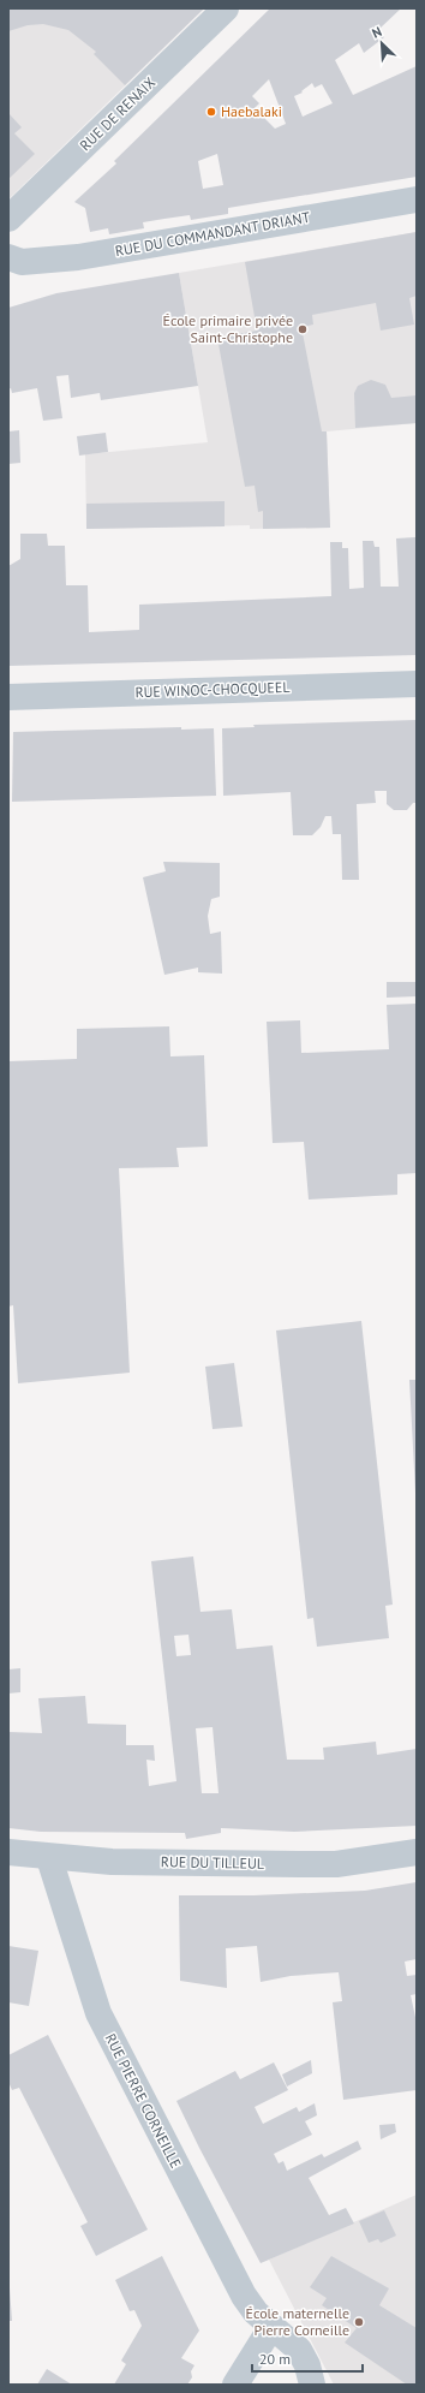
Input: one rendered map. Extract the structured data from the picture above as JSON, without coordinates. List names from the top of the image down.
{
  "streets": {
    "street": [
      "RUE DE RENAIX",
      "RUE DU COMMANDANT DRIANT",
      "RUE WINOC-CHOCQUEEL",
      "RUE DU TILLEUL",
      "RUE PIERRE CORNEILLE"
    ]
  },
  "crossings": [
    ["RUE DU TILLEUL", "RUE PIERRE CORNEILLE"]
  ],
  "places": ["Haebalaki", "École primaire privée Saint-Christophe", "École maternelle Pierre Corneille"],
  "scale_bar": "20 m",
  "north": "top left"
}
